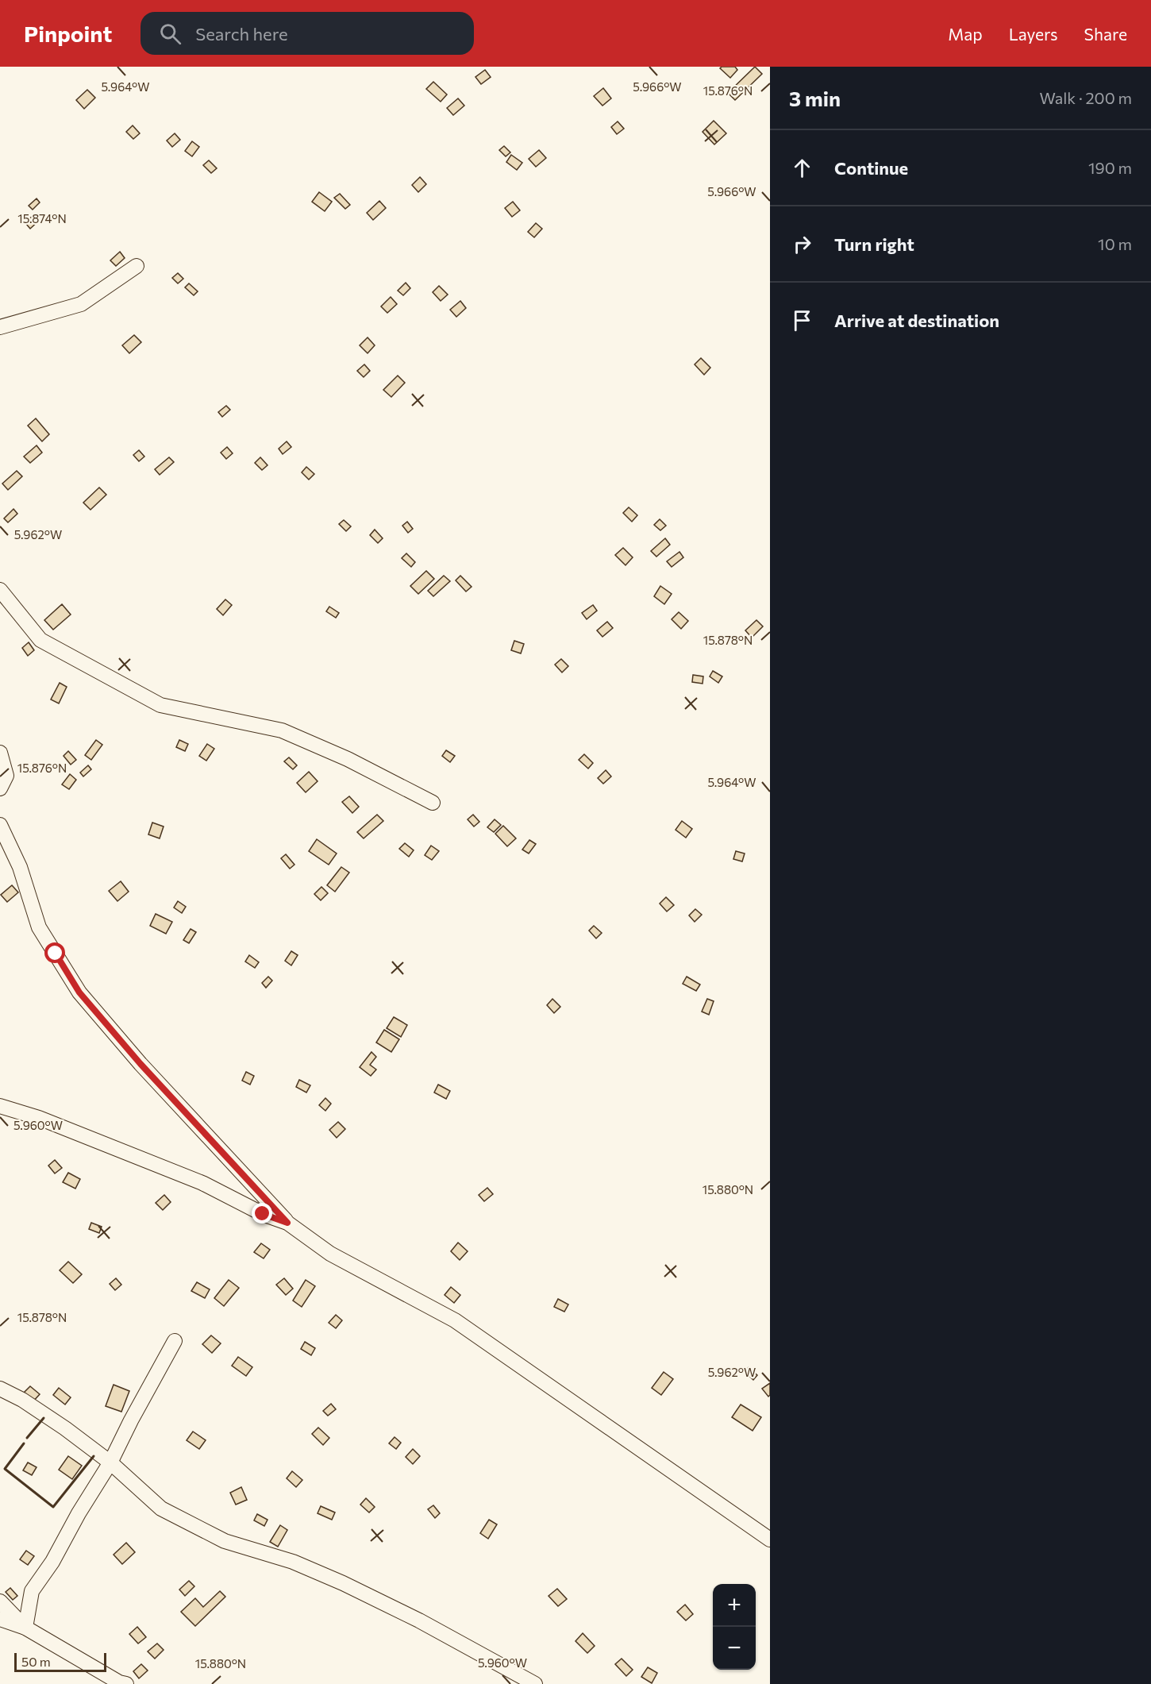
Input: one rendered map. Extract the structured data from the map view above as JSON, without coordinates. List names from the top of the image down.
{
  "scale_bar": "50 m",
  "page": {
    "header": "Pinpoint",
    "search": "Search here",
    "nav": ["Map", "Layers", "Share"],
    "heading": ["3 min", "Walk · 200 m"],
    "list": [
      ["Continue", "190 m"],
      ["Turn right", "10 m"],
      "Arrive at destination"
    ],
    "map_buttons": ["+", "−"],
    "scale": "50 m"
  },
  "coordinates": [
    "5.964°W",
    "5.966°W",
    "15.876°N",
    "15.874°N",
    "5.962°W",
    "15.878°N",
    "5.960°W",
    "15.880°N"
  ]
}
